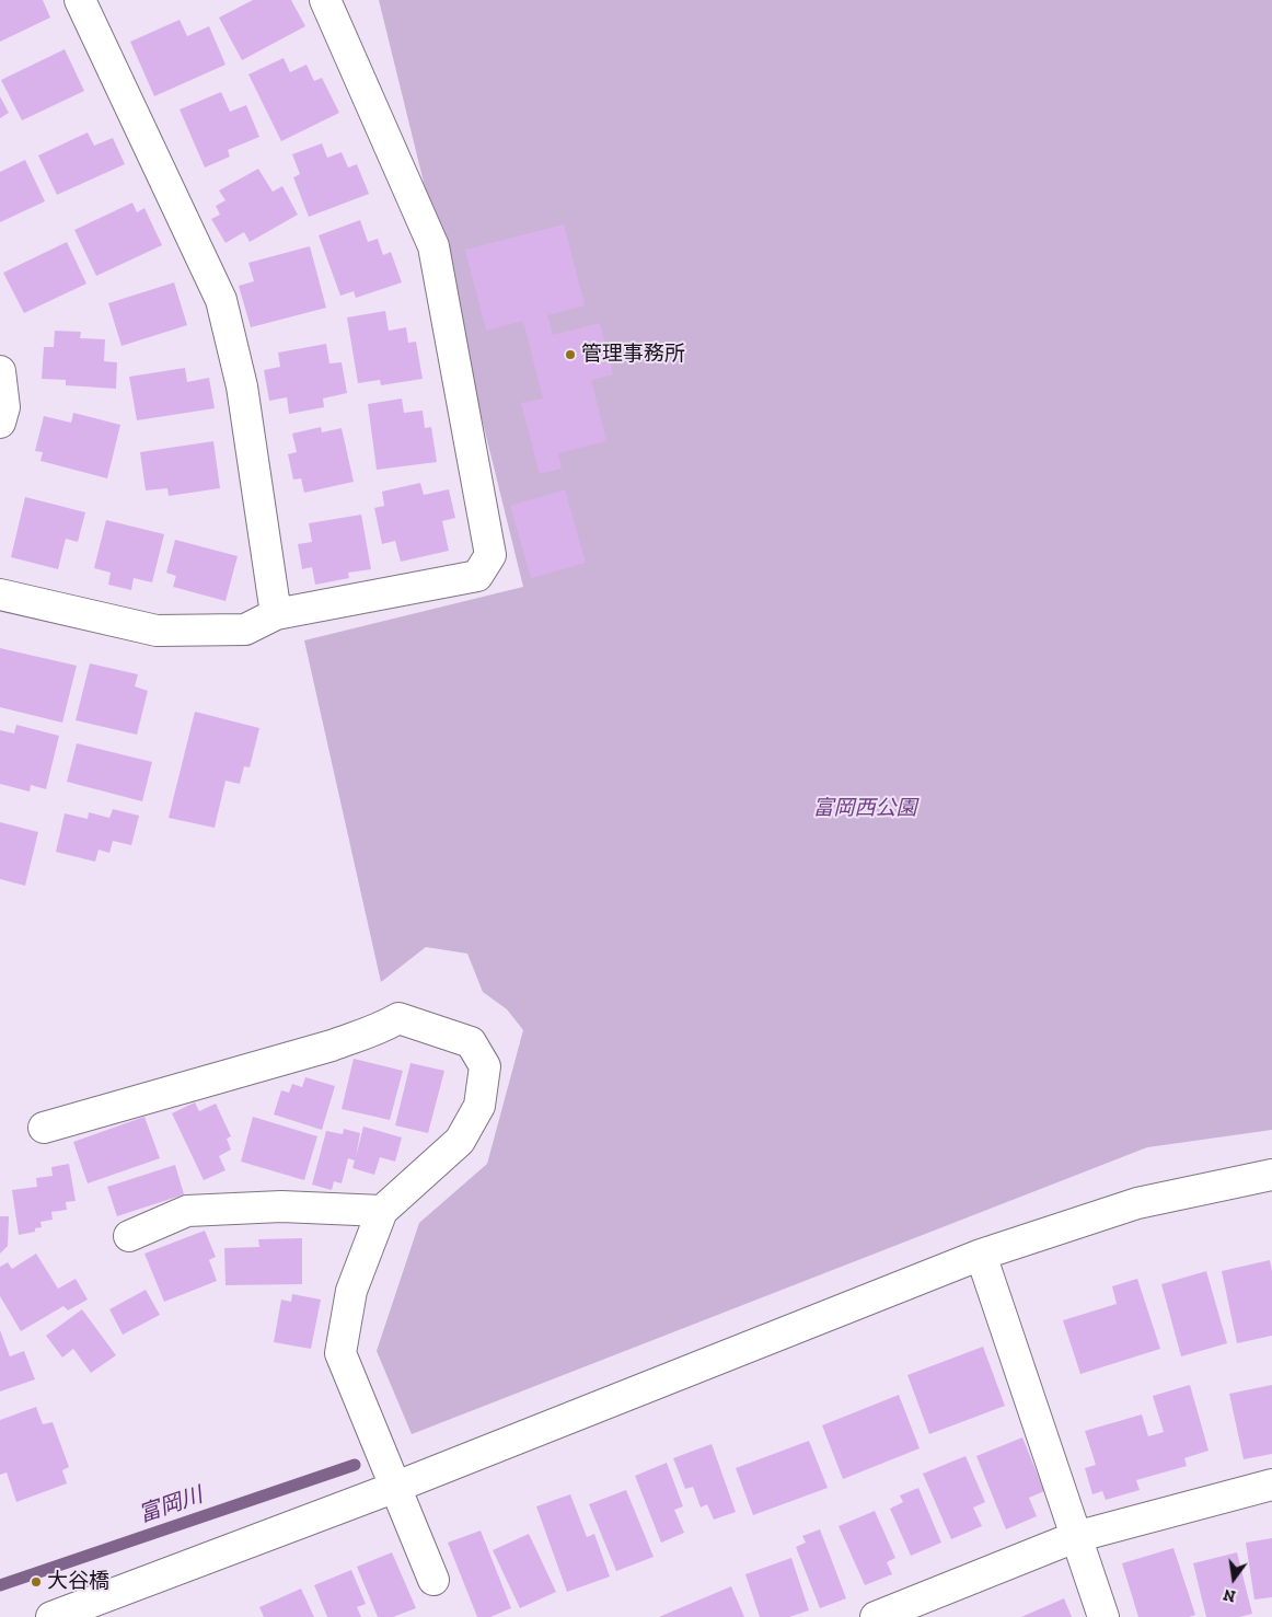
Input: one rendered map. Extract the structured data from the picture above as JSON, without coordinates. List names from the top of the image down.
{
  "water": ["富岡川"],
  "parks": ["富岡西公園"],
  "places": ["管理事務所", "大谷橋"],
  "north": "bottom"
}
